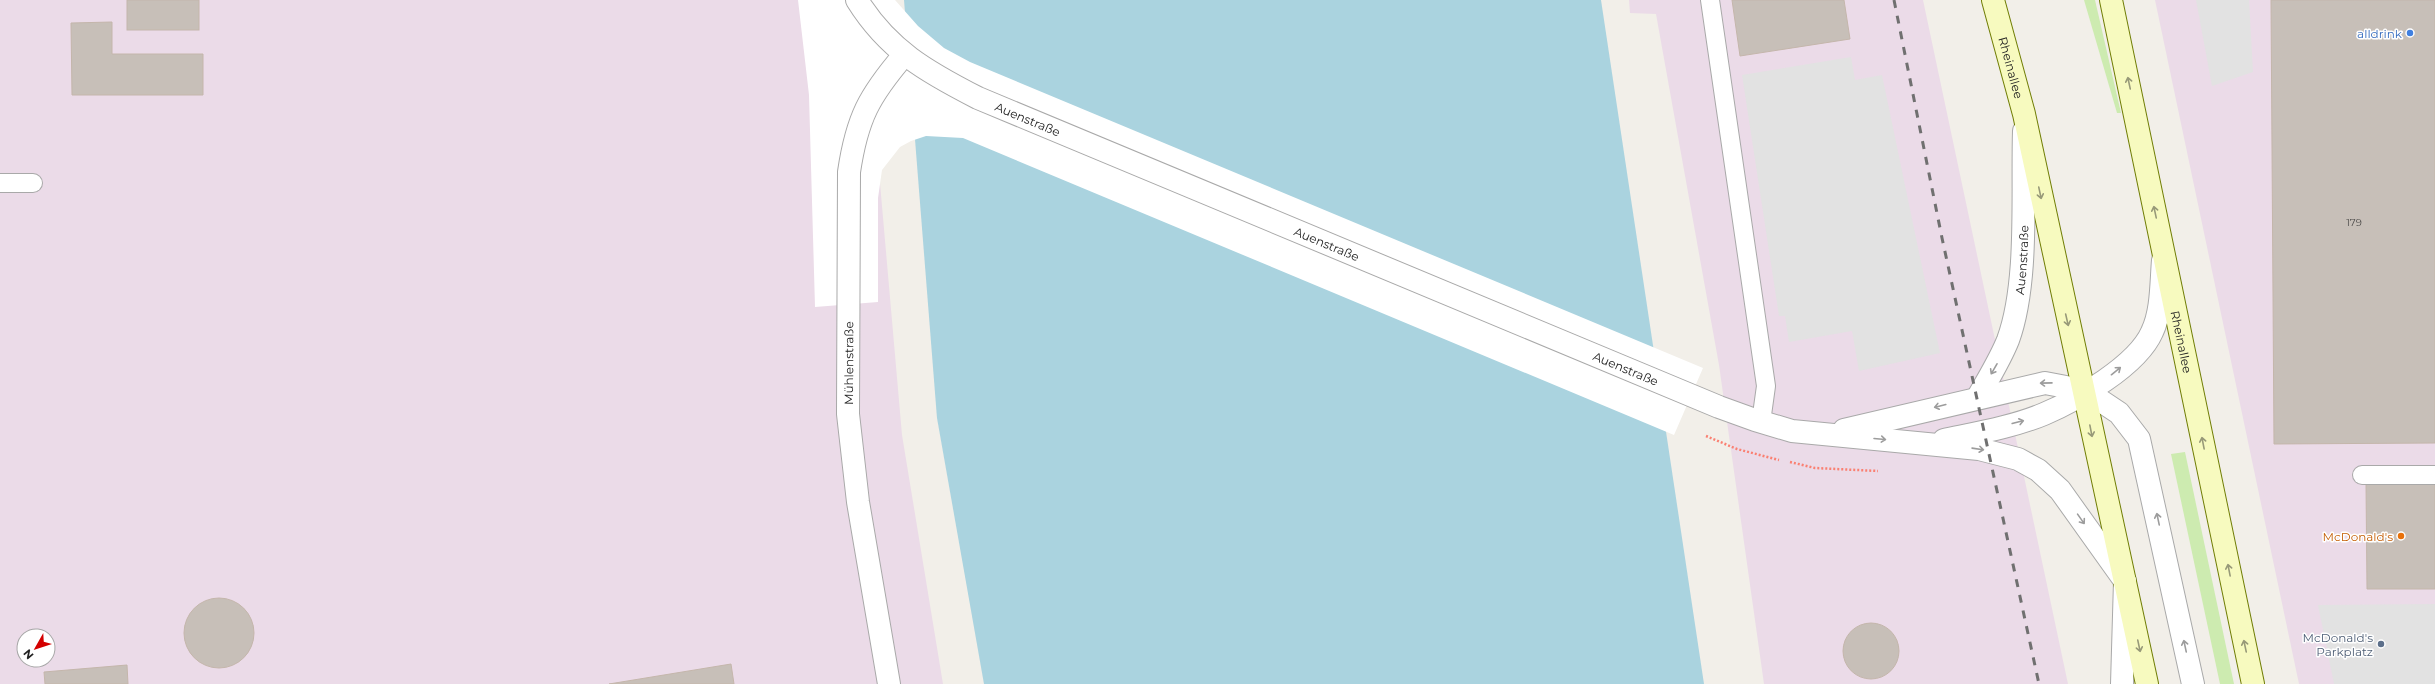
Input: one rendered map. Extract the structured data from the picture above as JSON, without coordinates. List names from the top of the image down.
{
  "streets": {
    "main road": ["Rheinallee"],
    "street": ["Auenstraße", "Mühlenstraße"]
  },
  "crossings": [
    ["Rheinallee", "Auenstraße"],
    ["Auenstraße", "Mühlenstraße"]
  ],
  "places": ["alldrink", "McDonald's", "McDonald's Parkplatz"],
  "house_numbers": ["179"],
  "north": "bottom left"
}
